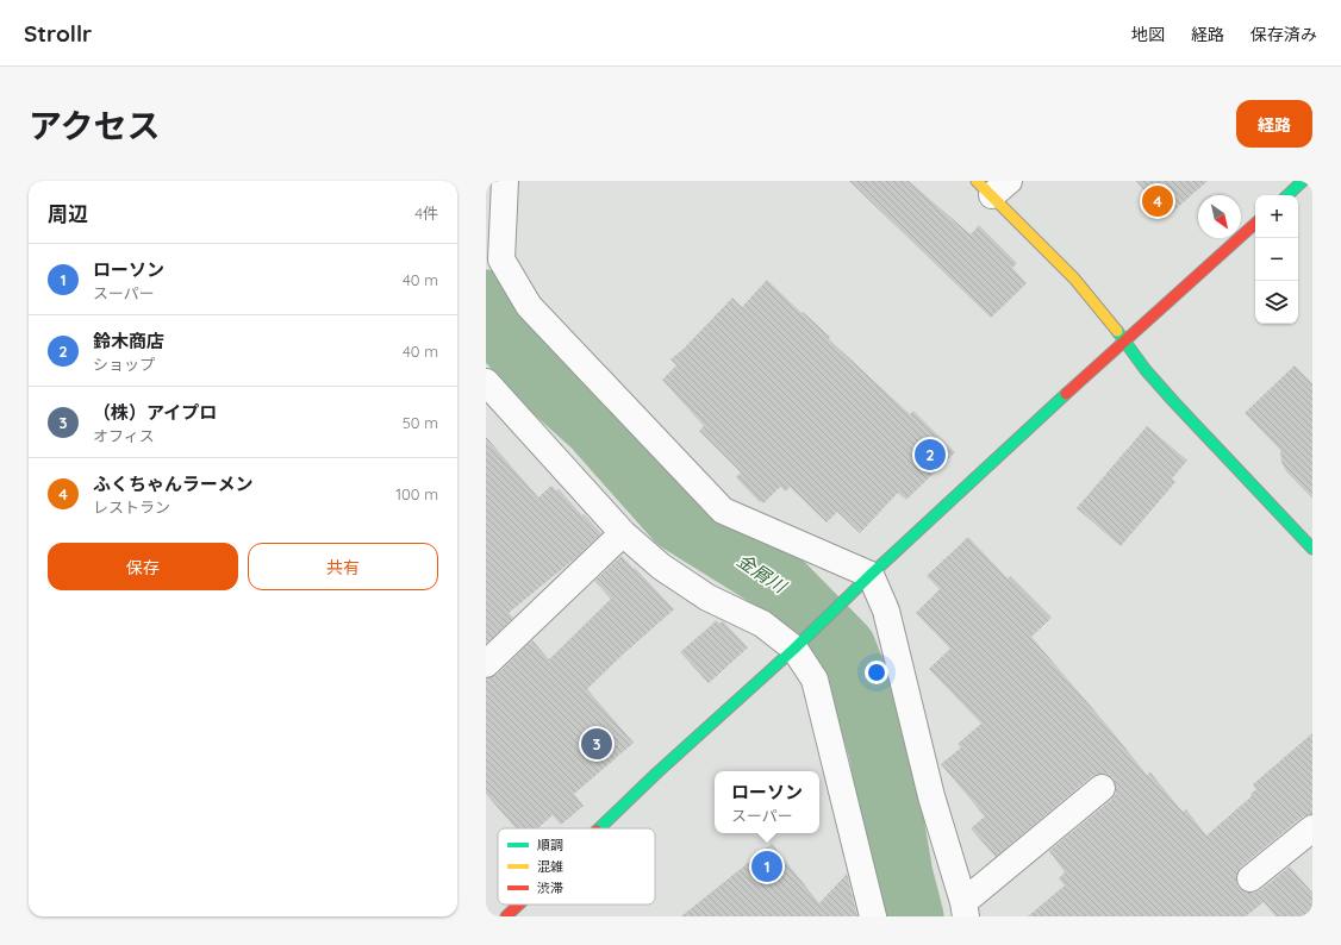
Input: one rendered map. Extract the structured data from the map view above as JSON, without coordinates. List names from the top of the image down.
{
  "water": ["金屑川"],
  "legend": ["順調", "混雑", "渋滞"],
  "north": "bottom right",
  "page": {
    "header": "Strollr",
    "nav": ["地図", "経路", "保存済み"],
    "title": "アクセス",
    "buttons": [
      "経路",
      ["保存", "共有"]
    ],
    "heading": ["周辺", "4件"],
    "pins": [
      "4",
      "2",
      "3",
      "1"
    ],
    "map_buttons": ["+", "−"],
    "list": [
      {
        "mark": "1",
        "name": "ローソン",
        "note": "スーパー",
        "value": "40 m"
      },
      {
        "mark": "2",
        "name": "鈴木商店",
        "note": "ショップ",
        "value": "40 m"
      },
      {
        "mark": "3",
        "name": "（株）アイプロ",
        "note": "オフィス",
        "value": "50 m"
      },
      {
        "mark": "4",
        "name": "ふくちゃんラーメン",
        "note": "レストラン",
        "value": "100 m"
      }
    ],
    "popup": ["ローソン", "スーパー"]
  }
}
